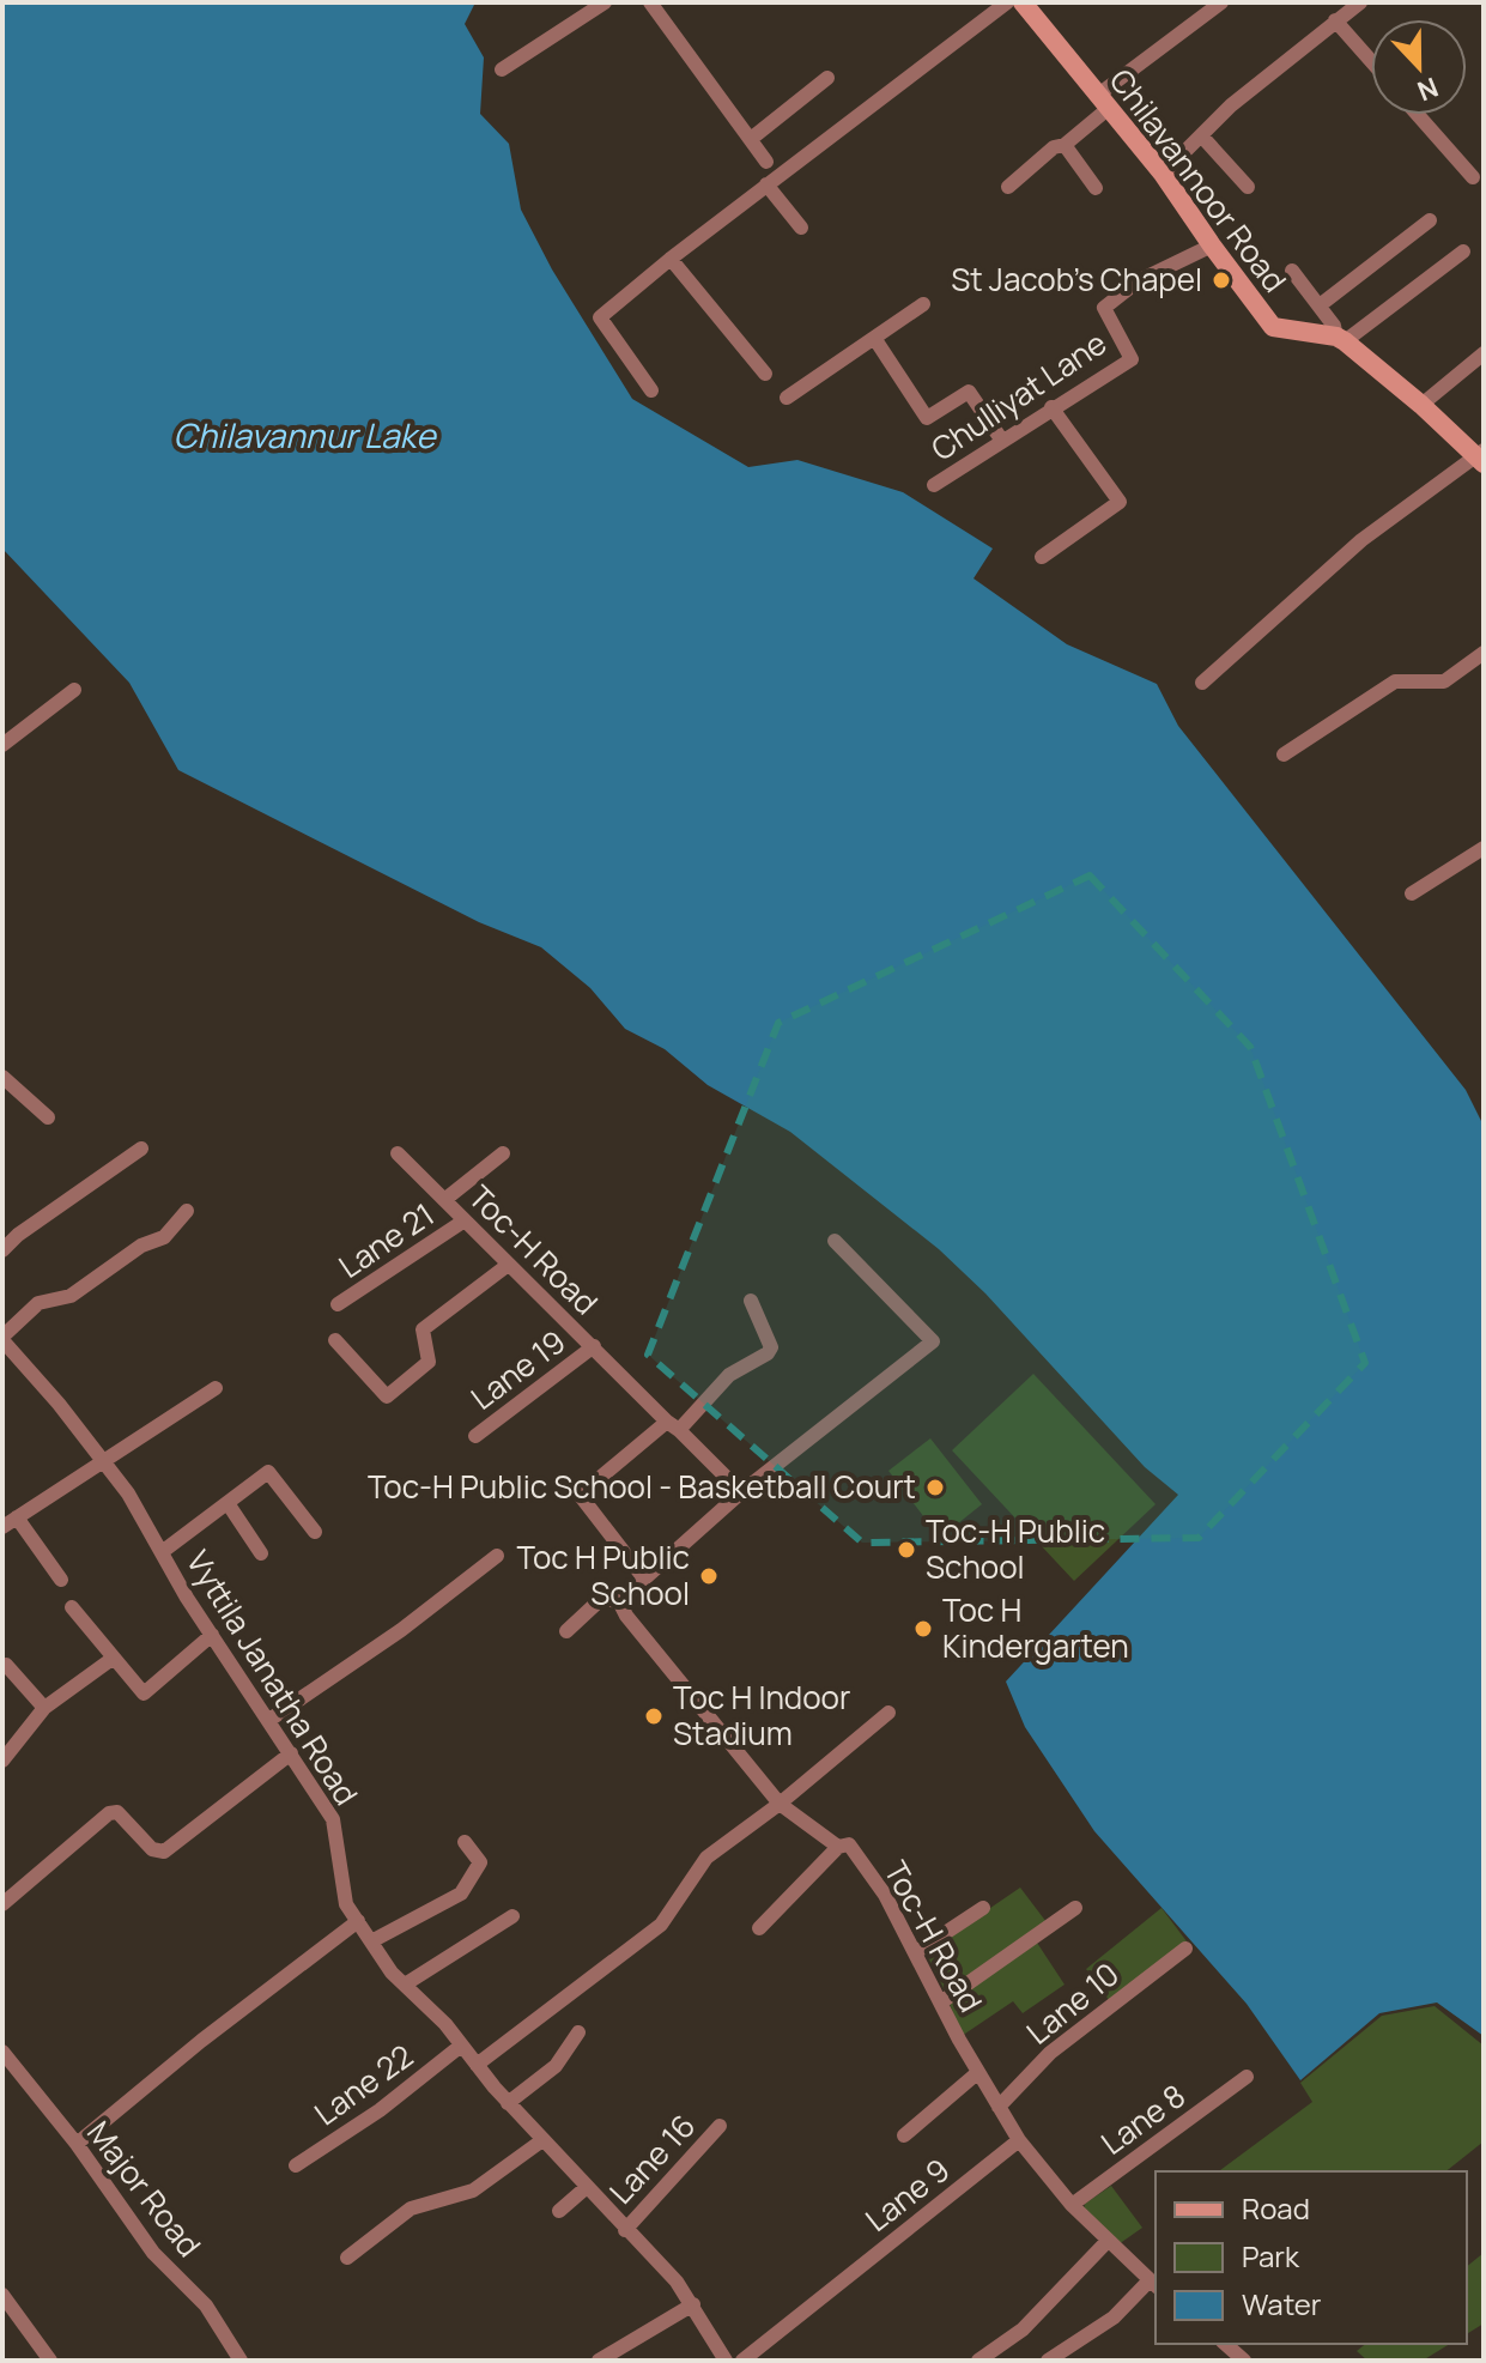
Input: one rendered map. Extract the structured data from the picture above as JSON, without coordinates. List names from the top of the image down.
{
  "streets": {
    "street": [
      "Chilavannoor Road",
      "Chulliyat Lane",
      "Lane 21",
      "Toc-H Road",
      "Lane 19",
      "Vyttila Janatha Road",
      "Lane 10",
      "Lane 22",
      "Lane 8",
      "Lane 16",
      "Major Road",
      "Lane 9"
    ]
  },
  "crossings": [
    ["Chilavannoor Road", "Chulliyat Lane"],
    ["Lane 21", "Toc-H Road"],
    ["Toc-H Road", "Lane 19"],
    ["Toc-H Road", "Lane 10"],
    ["Toc-H Road", "Lane 8"],
    ["Toc-H Road", "Lane 9"],
    ["Vyttila Janatha Road", "Lane 22"],
    ["Vyttila Janatha Road", "Lane 16"]
  ],
  "water": ["Chilavannur Lake"],
  "places": [
    "St Jacob's Chapel",
    "Toc-H Public School - Basketball Court",
    "Toc-H Public School",
    "Toc H Public School",
    "Toc H Kindergarten",
    "Toc H Indoor Stadium"
  ],
  "legend": ["Road", "Park", "Water"],
  "north": "bottom"
}
